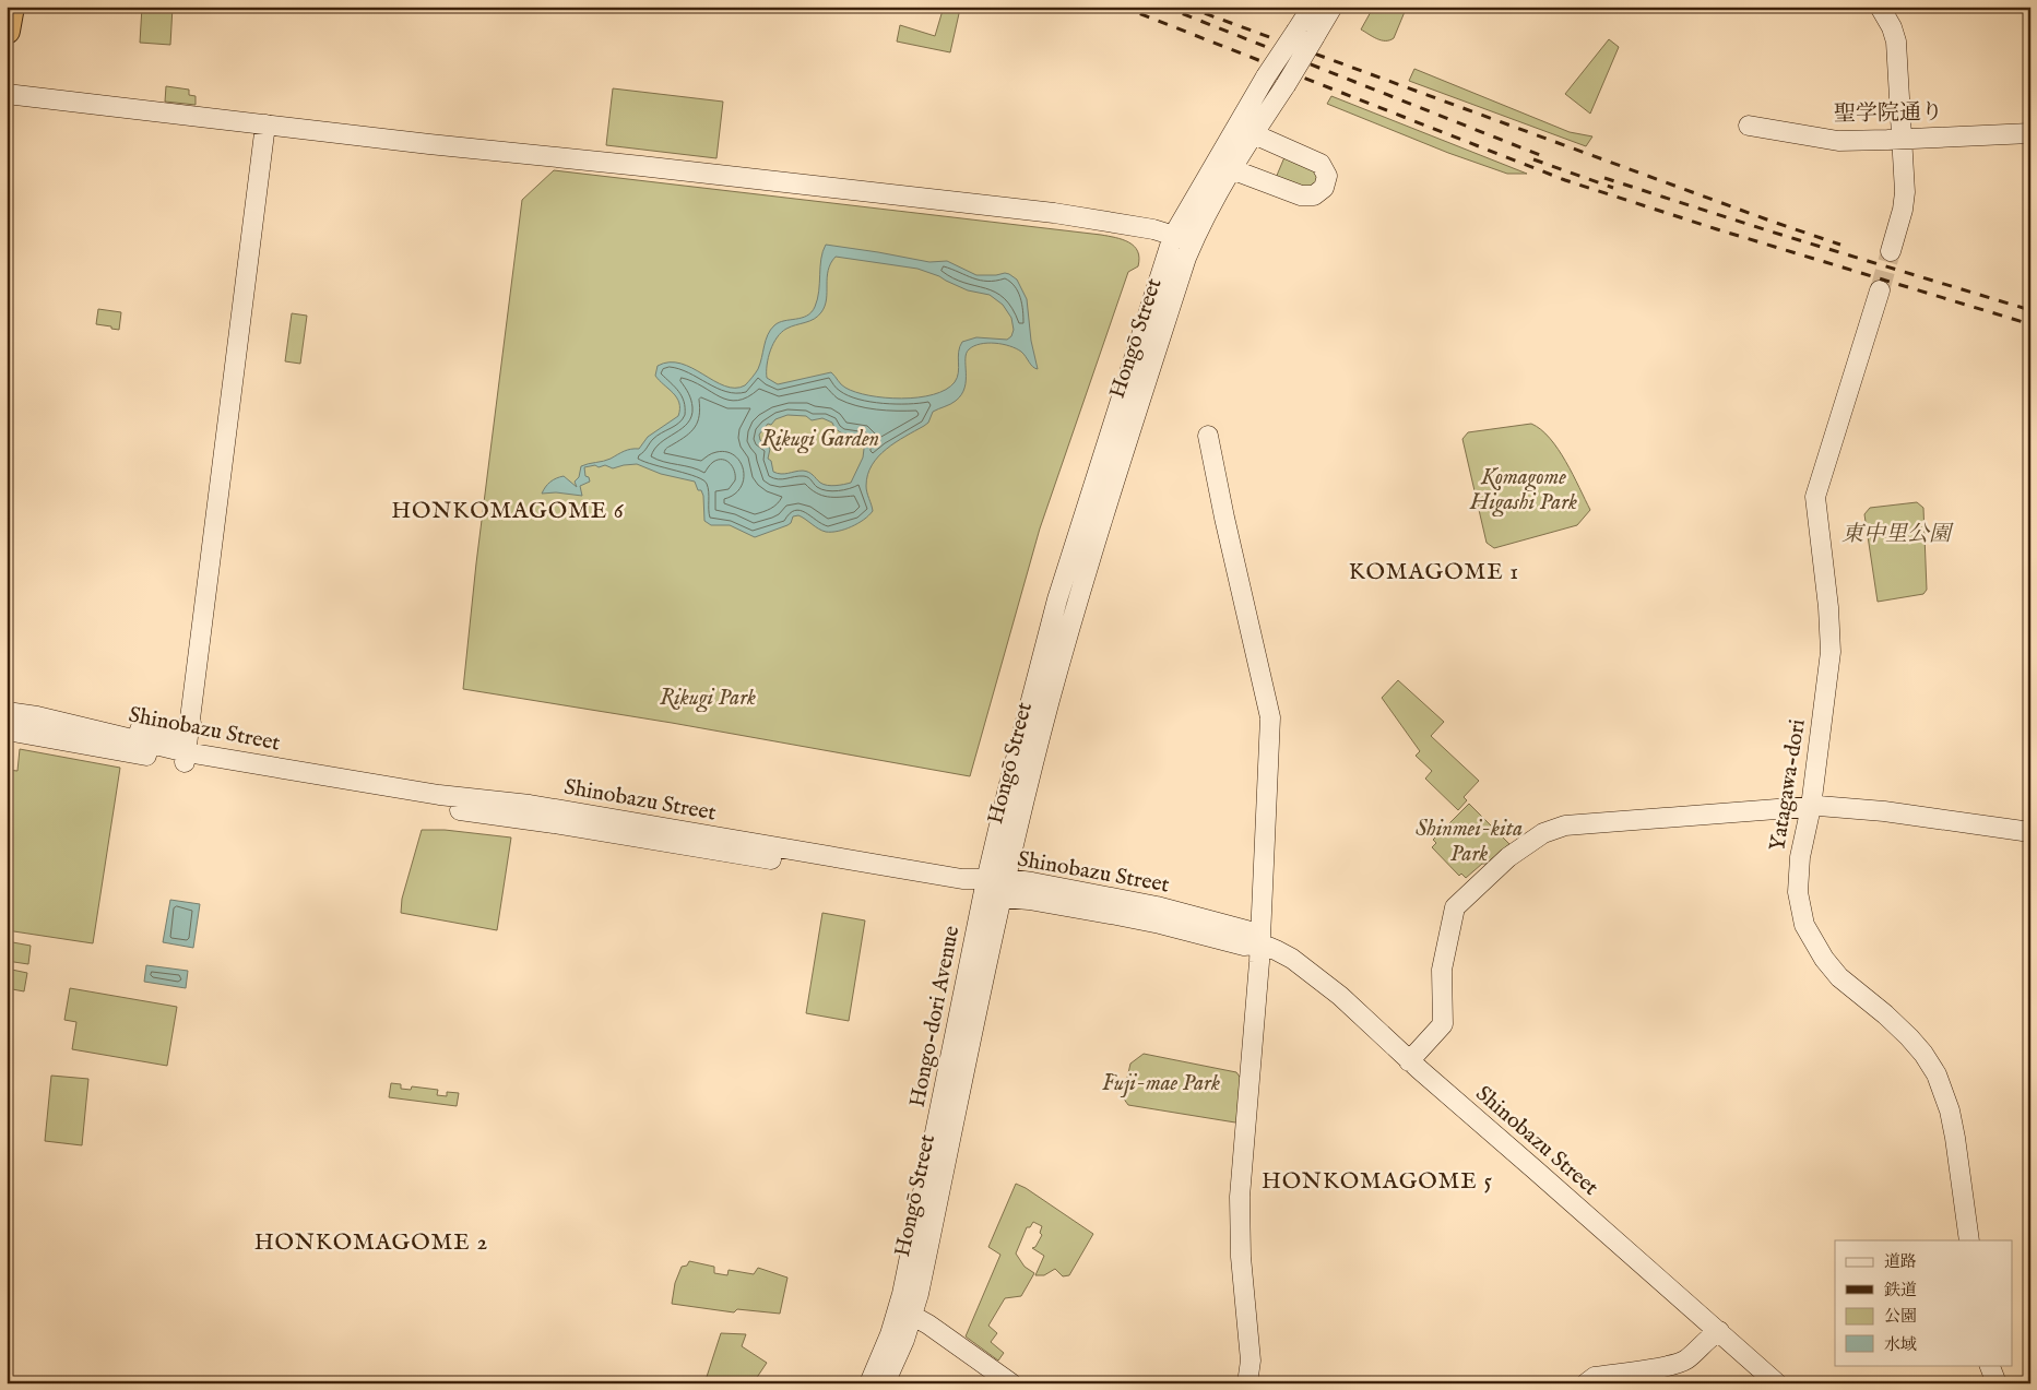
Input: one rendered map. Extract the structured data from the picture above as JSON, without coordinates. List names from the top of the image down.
{
  "streets": {
    "street": [
      "聖学院通り",
      "Hongō Street",
      "Shinobazu Street",
      "Yatagawa-dori"
    ]
  },
  "crossings": [
    ["Hongō Street", "Shinobazu Street"]
  ],
  "districts": [
    "HONKOMAGOME 6",
    "KOMAGOME 1",
    "HONKOMAGOME 5",
    "HONKOMAGOME 2"
  ],
  "parks": [
    "Rikugi Garden",
    "Komagome Higashi Park",
    "東中里公園",
    "Rikugi Park",
    "Shinmei-kita Park",
    "Fuji-mae Park"
  ],
  "legend": [
    "道路",
    "鉄道",
    "公園",
    "水域"
  ]
}
